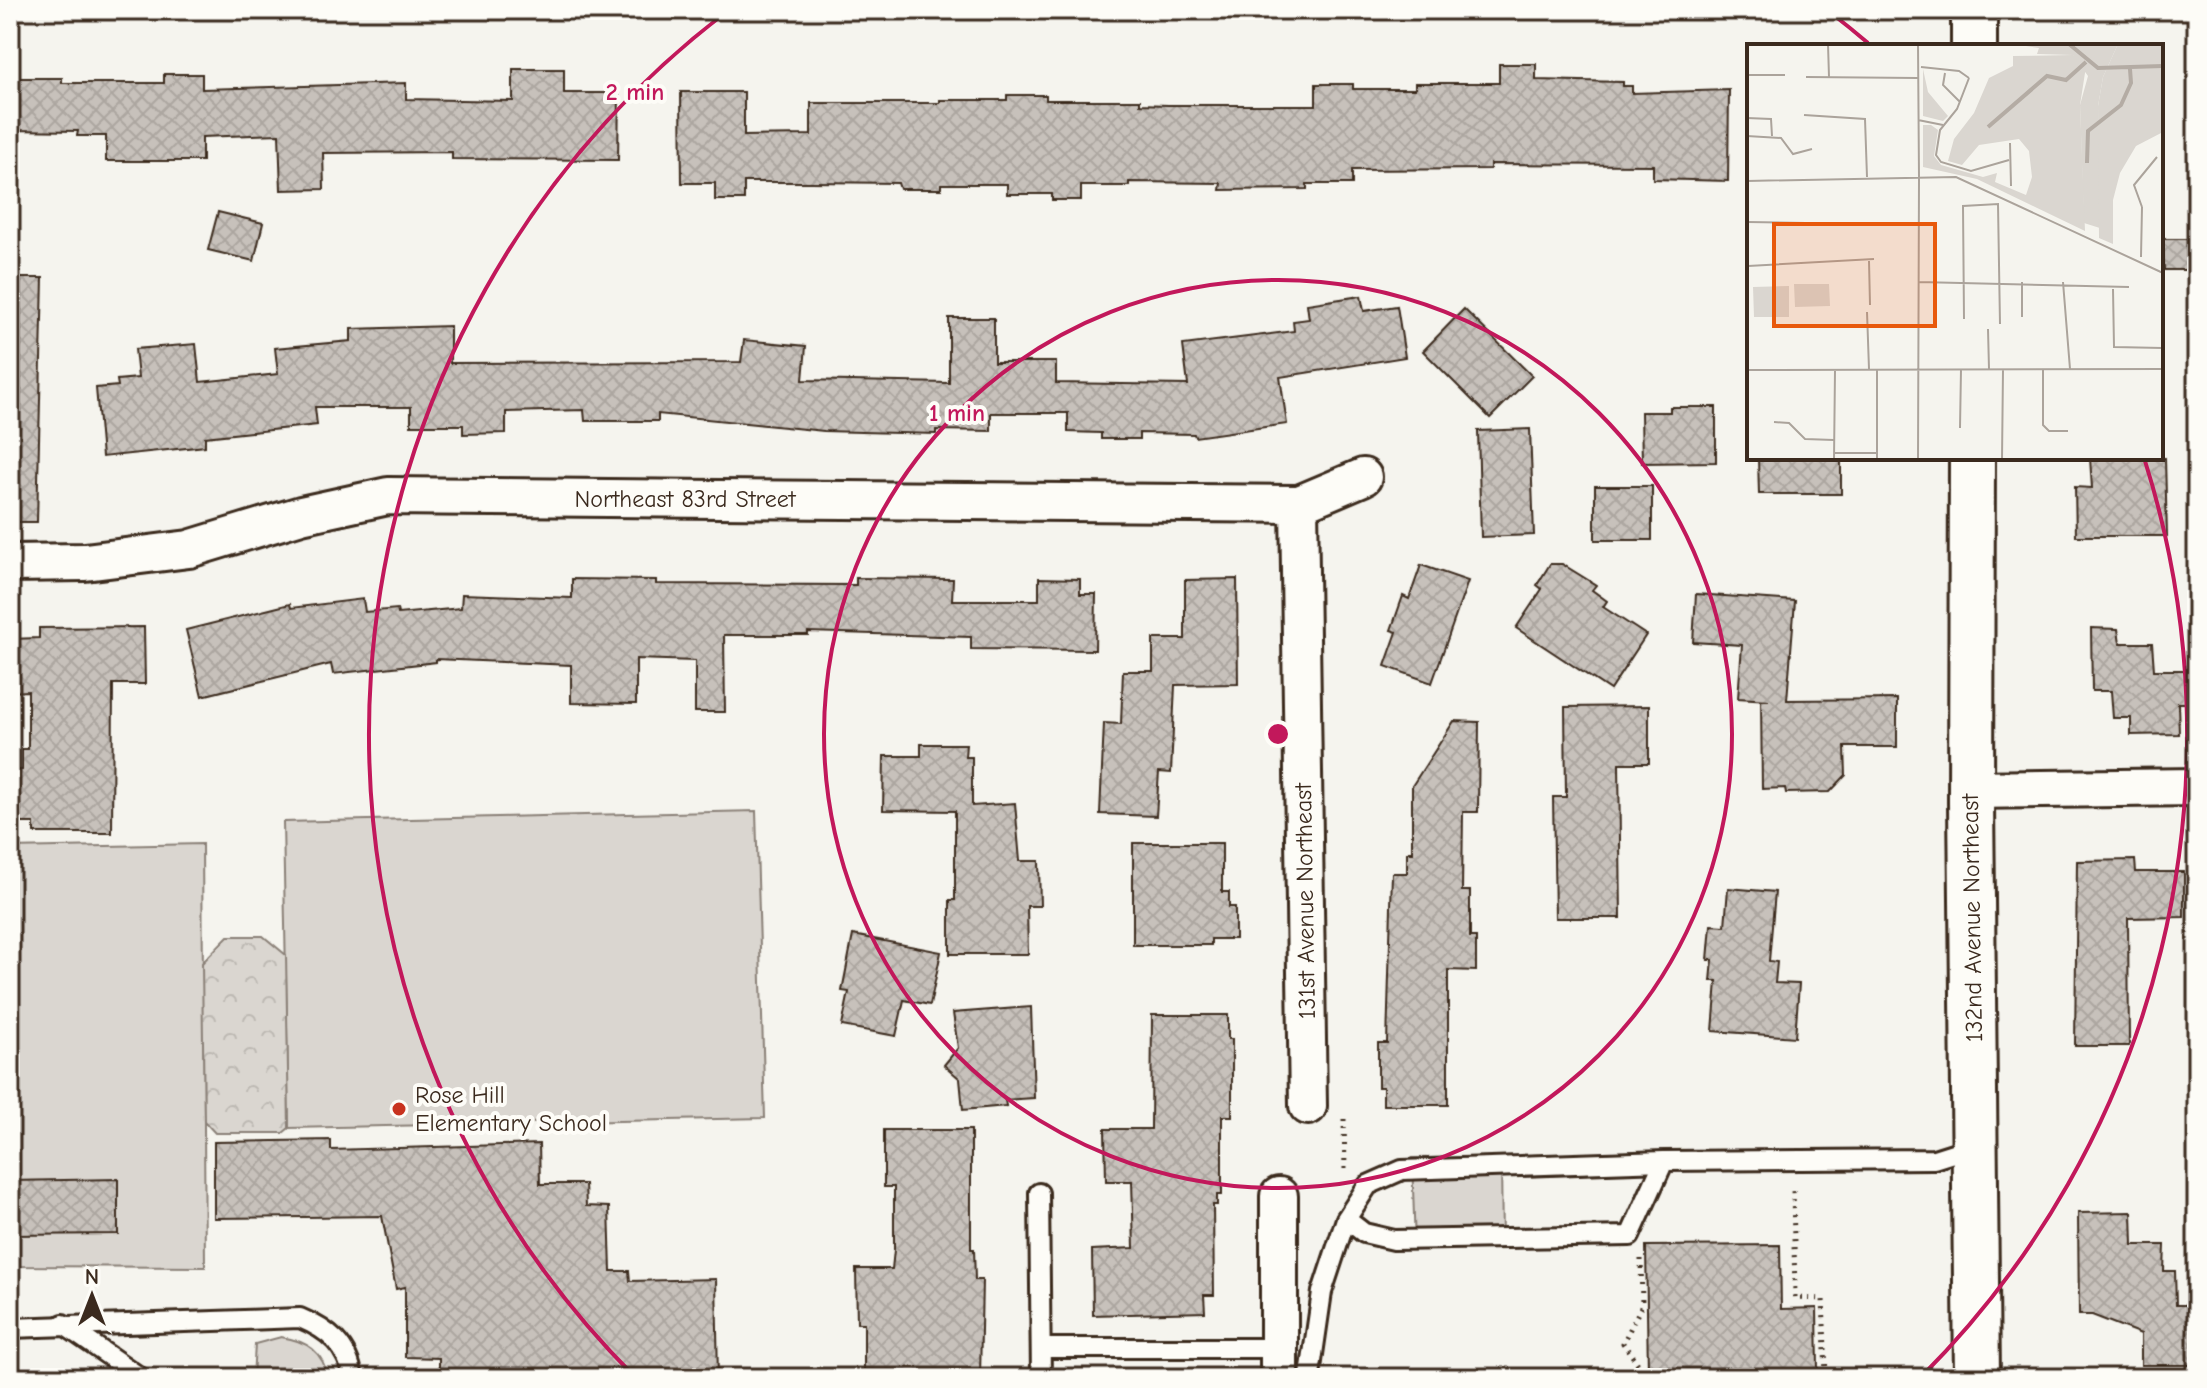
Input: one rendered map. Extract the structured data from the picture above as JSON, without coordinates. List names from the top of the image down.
{
  "streets": {
    "main road": ["132nd Avenue Northeast"],
    "street": ["Northeast 83rd Street", "131st Avenue Northeast"]
  },
  "crossings": [
    ["Northeast 83rd Street", "131st Avenue Northeast"]
  ],
  "places": ["Rose Hill Elementary School"],
  "north": "top",
  "rings": ["2 min", "1 min"]
}
